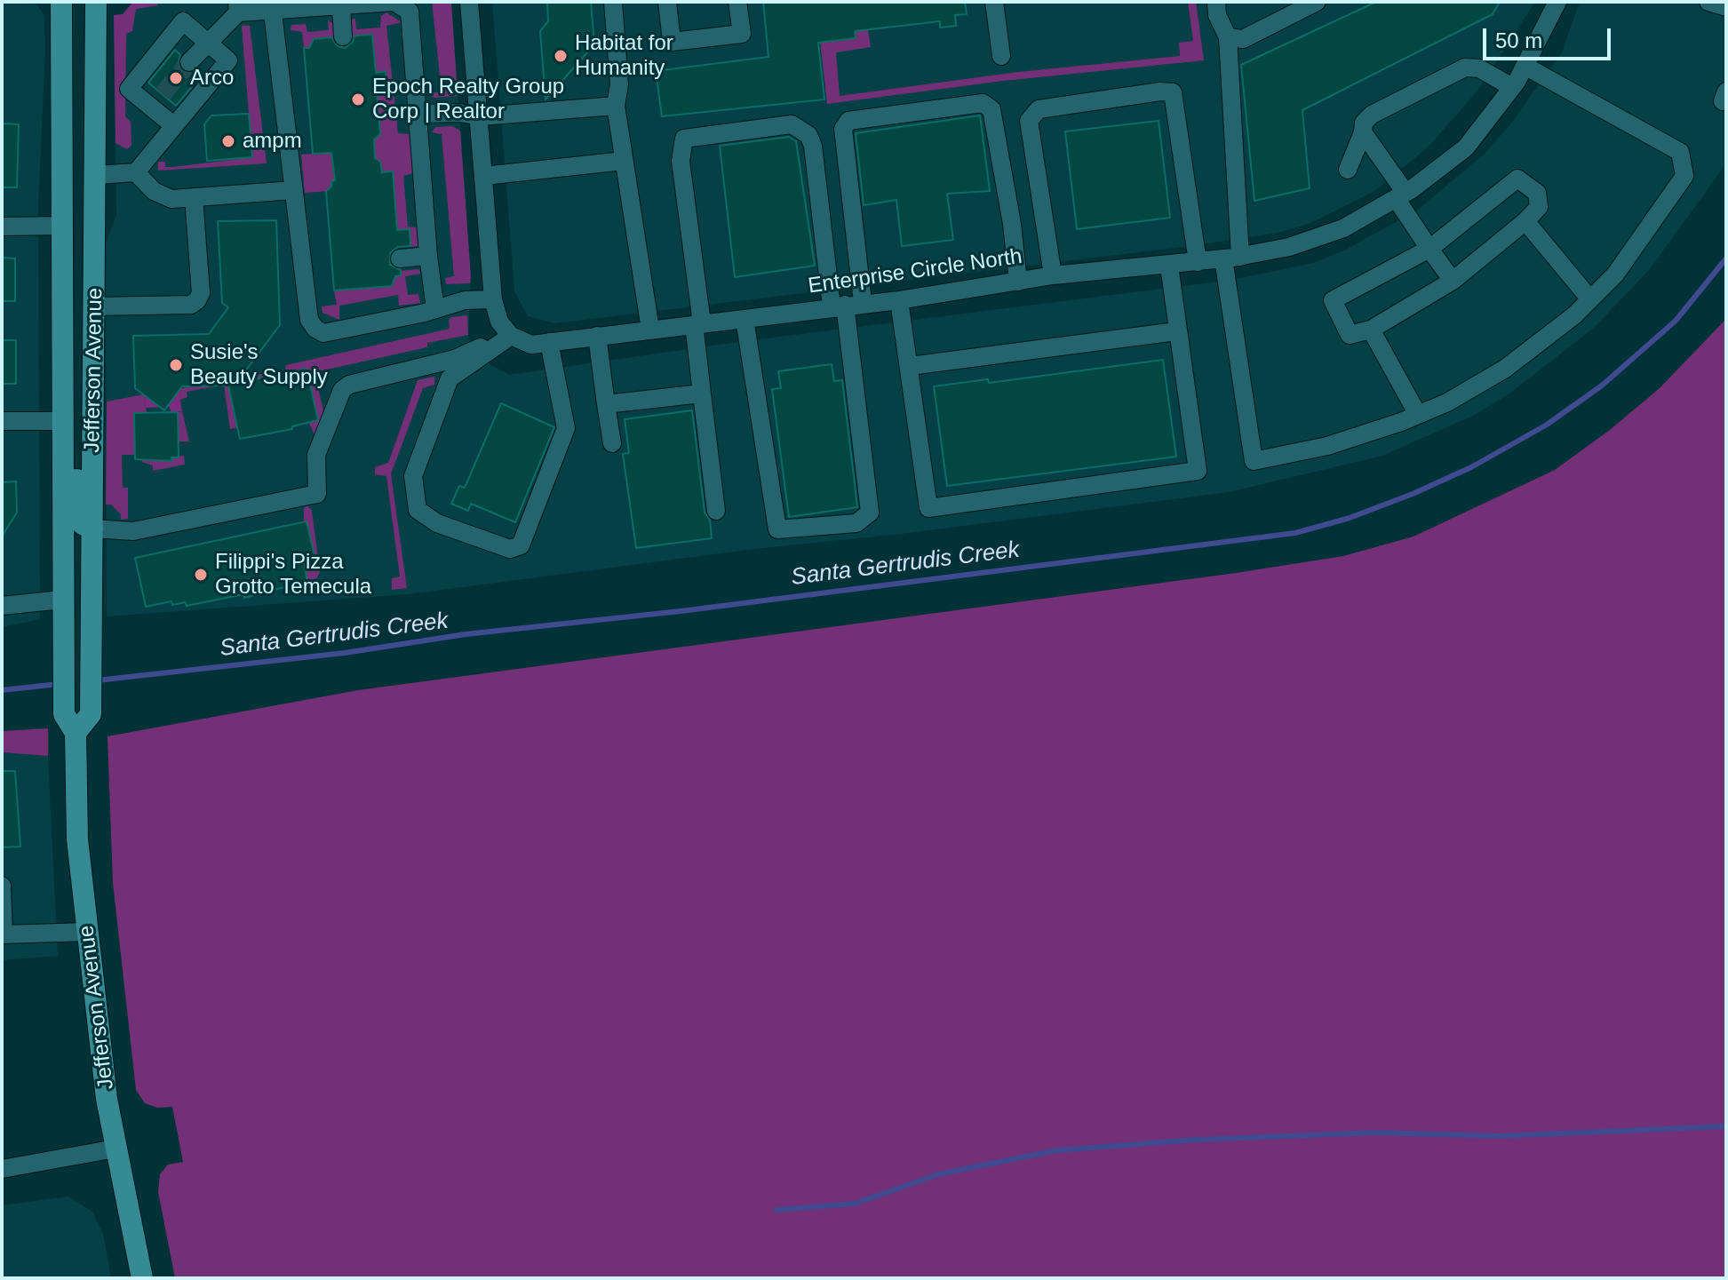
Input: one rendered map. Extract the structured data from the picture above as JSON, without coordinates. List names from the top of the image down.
{
  "streets": {
    "main road": ["Jefferson Avenue"],
    "street": ["Enterprise Circle North"]
  },
  "water": ["Santa Gertrudis Creek"],
  "places": [
    "Habitat for Humanity",
    "Arco",
    "Epoch Realty Group Corp | Realtor",
    "ampm",
    "Susie's Beauty Supply",
    "Filippi's Pizza Grotto Temecula"
  ],
  "scale_bar": "50 m"
}
